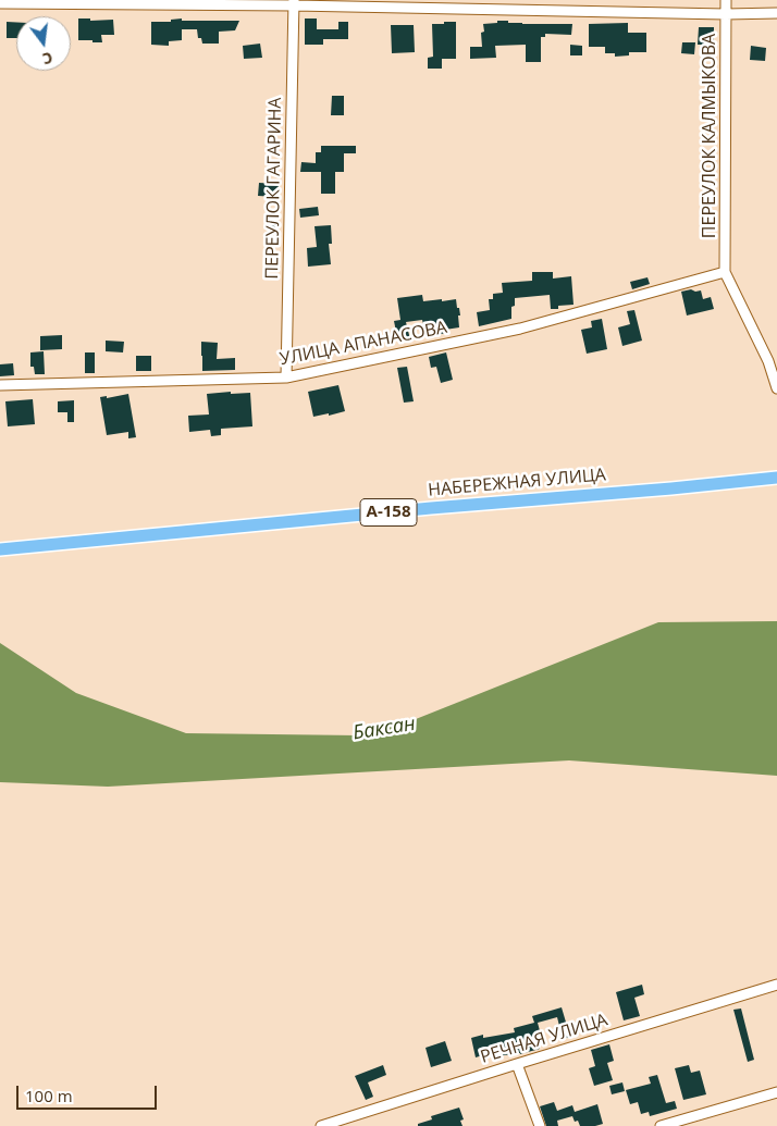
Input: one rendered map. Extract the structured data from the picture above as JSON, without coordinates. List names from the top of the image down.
{
  "streets": {
    "main road": ["НАБЕРЕЖНАЯ УЛИЦА", "А-158"],
    "street": [
      "ПЕРЕУЛОК КАЛМЫКОВА",
      "ПЕРЕУЛОК ГАГАРИНА",
      "УЛИЦА АПАНАСОВА",
      "РЕЧНАЯ УЛИЦА"
    ]
  },
  "crossings": [
    ["ПЕРЕУЛОК КАЛМЫКОВА", "УЛИЦА АПАНАСОВА"],
    ["ПЕРЕУЛОК ГАГАРИНА", "УЛИЦА АПАНАСОВА"]
  ],
  "water": ["Баксан"],
  "scale_bar": "100 m",
  "north": "bottom"
}
